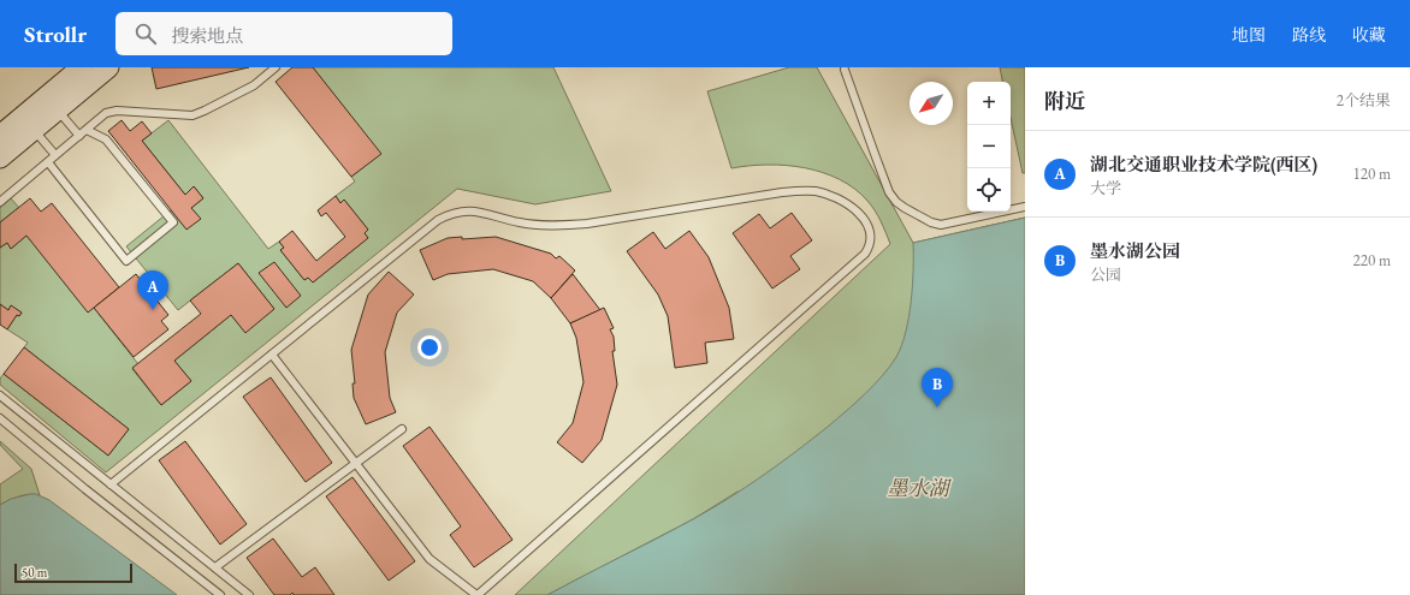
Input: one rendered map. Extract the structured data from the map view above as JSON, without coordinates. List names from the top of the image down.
{
  "water": ["墨水湖"],
  "scale_bar": "50 m",
  "north": "bottom left",
  "page": {
    "header": "Strollr",
    "search": "搜索地点",
    "nav": ["地图", "路线", "收藏"],
    "heading": ["附近", "2个结果"],
    "map_buttons": ["+", "−"],
    "list": [
      {
        "mark": "A",
        "name": "湖北交通职业技术学院(西区)",
        "note": "大学",
        "value": "120 m"
      },
      {
        "mark": "B",
        "name": "墨水湖公园",
        "note": "公园",
        "value": "220 m"
      }
    ],
    "pins": ["A", "B"],
    "scale": "50 m"
  }
}
